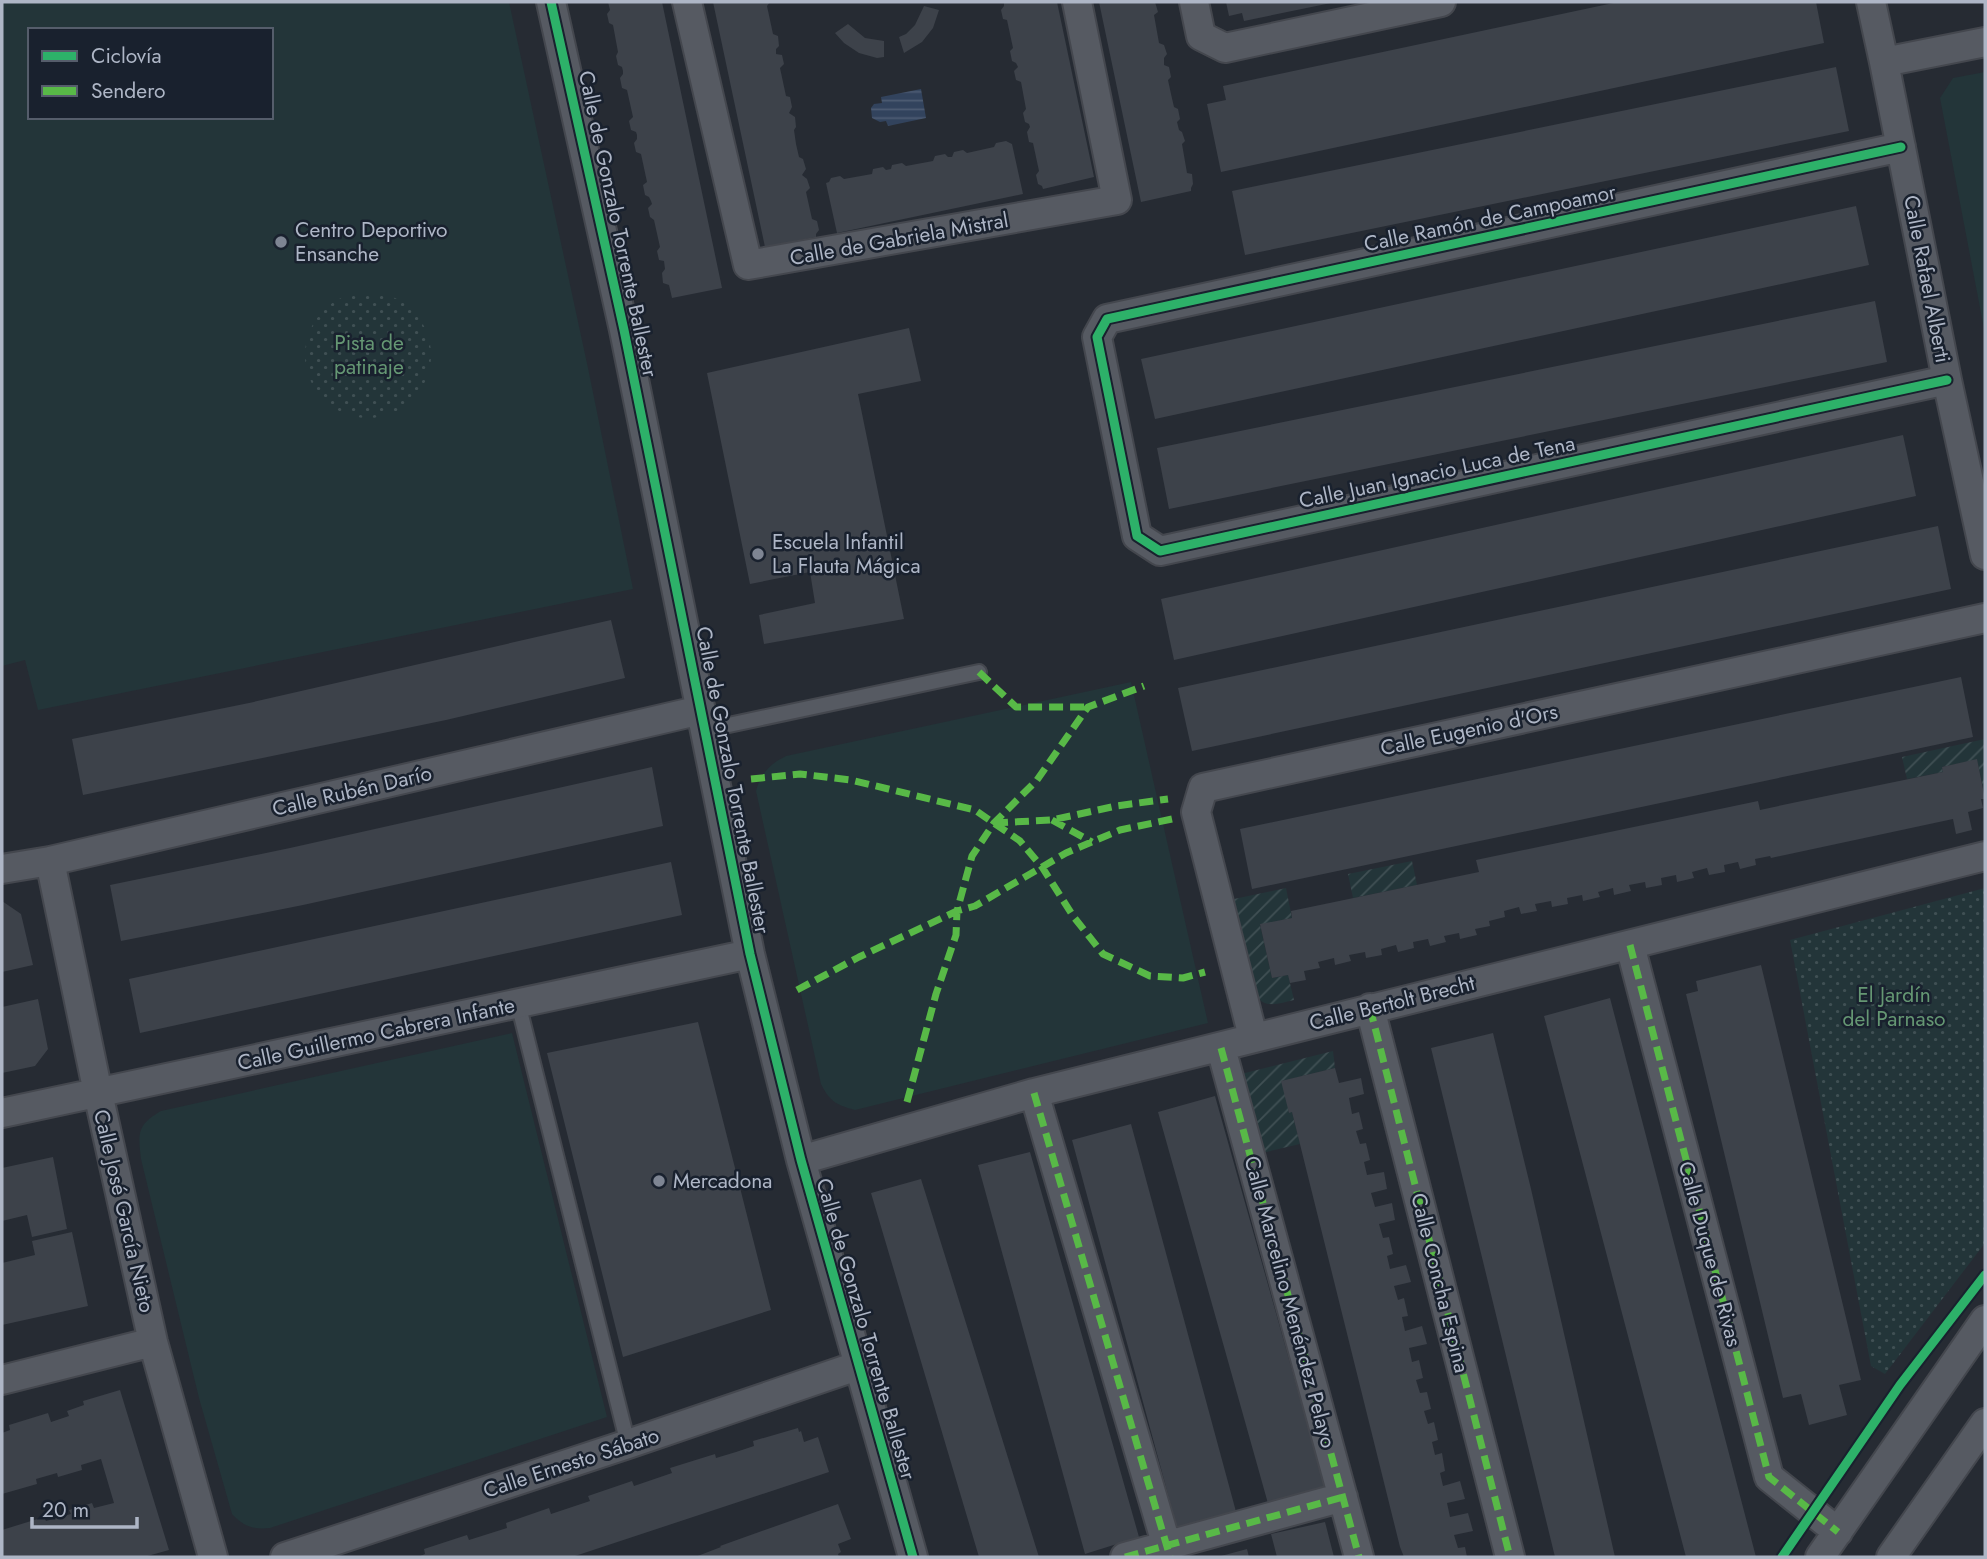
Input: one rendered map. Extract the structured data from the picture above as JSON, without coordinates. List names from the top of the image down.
{
  "streets": {
    "street": [
      "Calle Ramón de Campoamor",
      "Calle de Gonzalo Torrente Ballester",
      "Calle de Gabriela Mistral",
      "Calle Rafael Alberti",
      "Calle Juan Ignacio Luca de Tena",
      "Calle Eugenio d'Ors",
      "Calle Rubén Darío",
      "Calle Bertolt Brecht",
      "Calle Guillermo Cabrera Infante",
      "Calle José García Nieto",
      "Calle Duque de Rivas",
      "Calle Concha Espina",
      "Calle Marcelino Menéndez Pelayo",
      "Calle Ernesto Sábato"
    ]
  },
  "crossings": [
    ["Calle Ramón de Campoamor", "Calle Rafael Alberti"],
    ["Calle Ramón de Campoamor", "Calle Juan Ignacio Luca de Tena"],
    ["Calle de Gonzalo Torrente Ballester", "Calle Rubén Darío"],
    ["Calle de Gonzalo Torrente Ballester", "Calle Bertolt Brecht"],
    ["Calle de Gonzalo Torrente Ballester", "Calle Guillermo Cabrera Infante"],
    ["Calle de Gonzalo Torrente Ballester", "Calle Ernesto Sábato"],
    ["Calle Rafael Alberti", "Calle Juan Ignacio Luca de Tena"],
    ["Calle Eugenio d'Ors", "Calle Bertolt Brecht"],
    ["Calle Rubén Darío", "Calle José García Nieto"],
    ["Calle Bertolt Brecht", "Calle Duque de Rivas"],
    ["Calle Bertolt Brecht", "Calle Concha Espina"],
    ["Calle Bertolt Brecht", "Calle Marcelino Menéndez Pelayo"],
    ["Calle Guillermo Cabrera Infante", "Calle José García Nieto"]
  ],
  "parks": ["Pista de patinaje", "El Jardín del Parnaso"],
  "places": ["Centro Deportivo Ensanche", "Escuela Infantil La Flauta Mágica", "Mercadona"],
  "legend": ["Ciclovía", "Sendero"],
  "scale_bar": "20 m"
}
